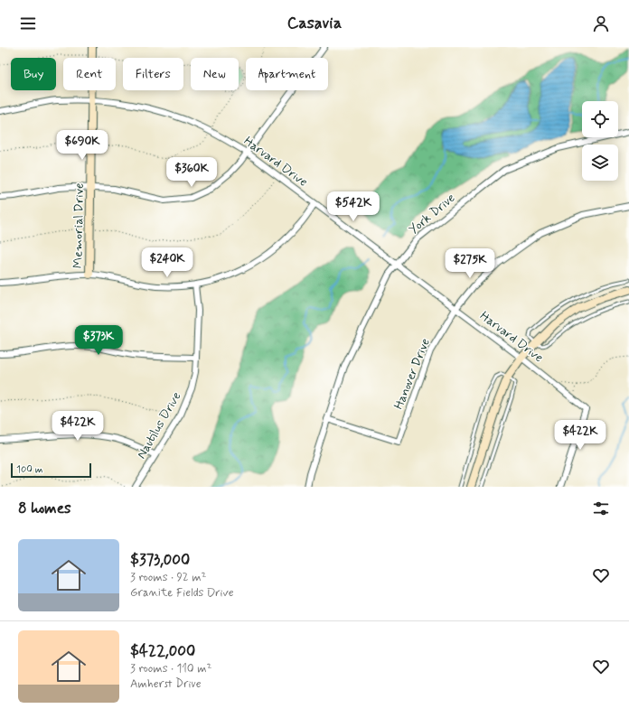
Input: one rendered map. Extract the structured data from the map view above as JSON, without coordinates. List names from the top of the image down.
{
  "streets": {
    "street": [
      "Harvard Drive",
      "York Drive",
      "Memorial Drive",
      "Hanover Drive",
      "Nautilus Drive"
    ]
  },
  "crossings": [
    ["Harvard Drive", "York Drive"],
    ["Harvard Drive", "Memorial Drive"],
    ["Harvard Drive", "Hanover Drive"],
    ["York Drive", "Hanover Drive"]
  ],
  "scale_bar": "100 m",
  "page": {
    "header": "Casavia",
    "chip": [
      "Buy",
      "Rent",
      "Filters",
      "New",
      "Apartment"
    ],
    "price": [
      "$690K",
      "$360K",
      "$542K",
      "$240K",
      "$275K",
      "$373K",
      "$422K",
      "$422K"
    ],
    "scale": "100 m",
    "heading": "8 homes",
    "list": [
      {
        "name": "$373,000",
        "note": "3 rooms · 92 m² · Granite Fields Drive"
      },
      {
        "name": "$422,000",
        "note": "3 rooms · 110 m² · Amherst Drive"
      }
    ]
  }
}
